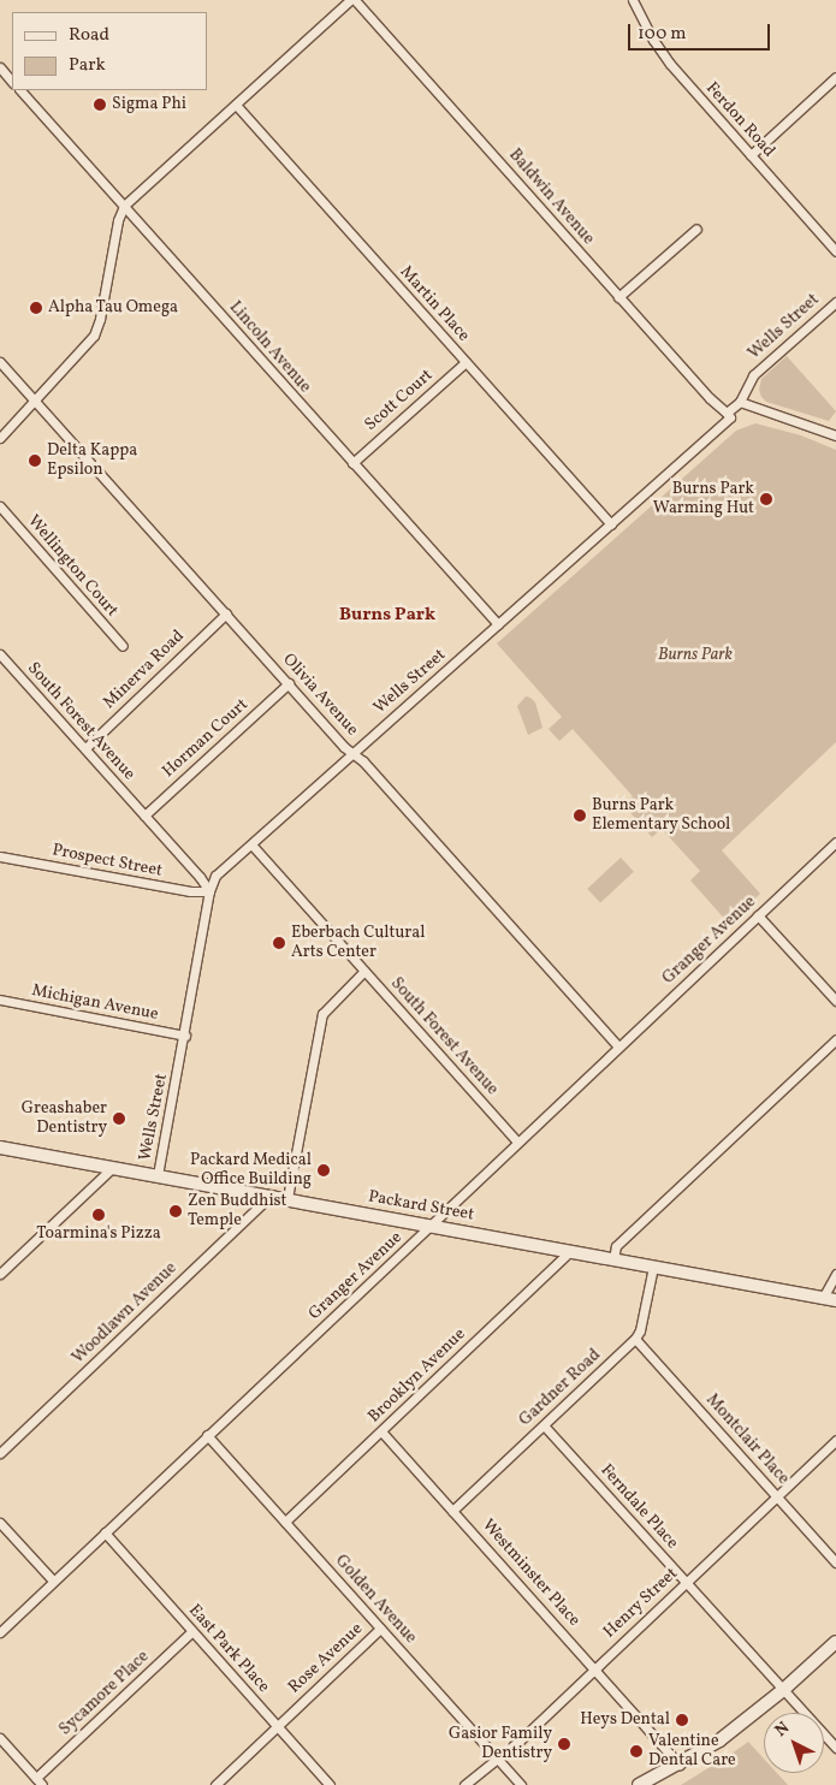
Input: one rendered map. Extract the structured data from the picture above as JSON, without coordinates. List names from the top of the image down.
{
  "streets": {
    "main road": ["Packard Street"],
    "street": [
      "Ferdon Road",
      "Baldwin Avenue",
      "Martin Place",
      "Wells Street",
      "Lincoln Avenue",
      "Scott Court",
      "Wellington Court",
      "Minerva Road",
      "Olivia Avenue",
      "South Forest Avenue",
      "Horman Court",
      "Prospect Street",
      "Granger Avenue",
      "Michigan Avenue",
      "Woodlawn Avenue",
      "Brooklyn Avenue",
      "Gardner Road",
      "Montclair Place",
      "Ferndale Place",
      "Westminster Place",
      "Golden Avenue",
      "Henry Street",
      "East Park Place",
      "Rose Avenue",
      "Sycamore Place"
    ]
  },
  "crossings": [
    ["Baldwin Avenue", "Wells Street"],
    ["Martin Place", "Wells Street"],
    ["Martin Place", "Scott Court"],
    ["Wells Street", "Lincoln Avenue"],
    ["Wells Street", "Olivia Avenue"],
    ["Wells Street", "South Forest Avenue"],
    ["Wells Street", "Prospect Street"],
    ["Wells Street", "Michigan Avenue"],
    ["Wells Street", "Packard Street"],
    ["Lincoln Avenue", "Scott Court"],
    ["Minerva Road", "Olivia Avenue"],
    ["Minerva Road", "South Forest Avenue"],
    ["Olivia Avenue", "Horman Court"],
    ["Olivia Avenue", "Granger Avenue"],
    ["South Forest Avenue", "Horman Court"],
    ["South Forest Avenue", "Prospect Street"],
    ["South Forest Avenue", "Granger Avenue"],
    ["Granger Avenue", "Packard Street"],
    ["Granger Avenue", "Golden Avenue"],
    ["Granger Avenue", "East Park Place"],
    ["Packard Street", "Woodlawn Avenue"],
    ["Packard Street", "Brooklyn Avenue"],
    ["Packard Street", "Gardner Road"],
    ["Brooklyn Avenue", "Westminster Place"],
    ["Brooklyn Avenue", "Golden Avenue"],
    ["Gardner Road", "Montclair Place"],
    ["Gardner Road", "Ferndale Place"],
    ["Gardner Road", "Westminster Place"],
    ["Montclair Place", "Henry Street"],
    ["Ferndale Place", "Henry Street"],
    ["Westminster Place", "Henry Street"],
    ["Golden Avenue", "Henry Street"],
    ["Golden Avenue", "Rose Avenue"],
    ["East Park Place", "Rose Avenue"],
    ["East Park Place", "Sycamore Place"]
  ],
  "districts": ["Burns Park"],
  "parks": ["Burns Park"],
  "places": [
    "Sigma Phi",
    "Alpha Tau Omega",
    "Delta Kappa Epsilon",
    "Burns Park Warming Hut",
    "Burns Park Elementary School",
    "Eberbach Cultural Arts Center",
    "Greashaber Dentistry",
    "Packard Medical Office Building",
    "Zen Buddhist Temple",
    "Toarmina's Pizza",
    "Heys Dental",
    "Gasior Family Dentistry",
    "Valentine Dental Care"
  ],
  "legend": ["Road", "Park"],
  "scale_bar": "100 m",
  "north": "top left"
}
